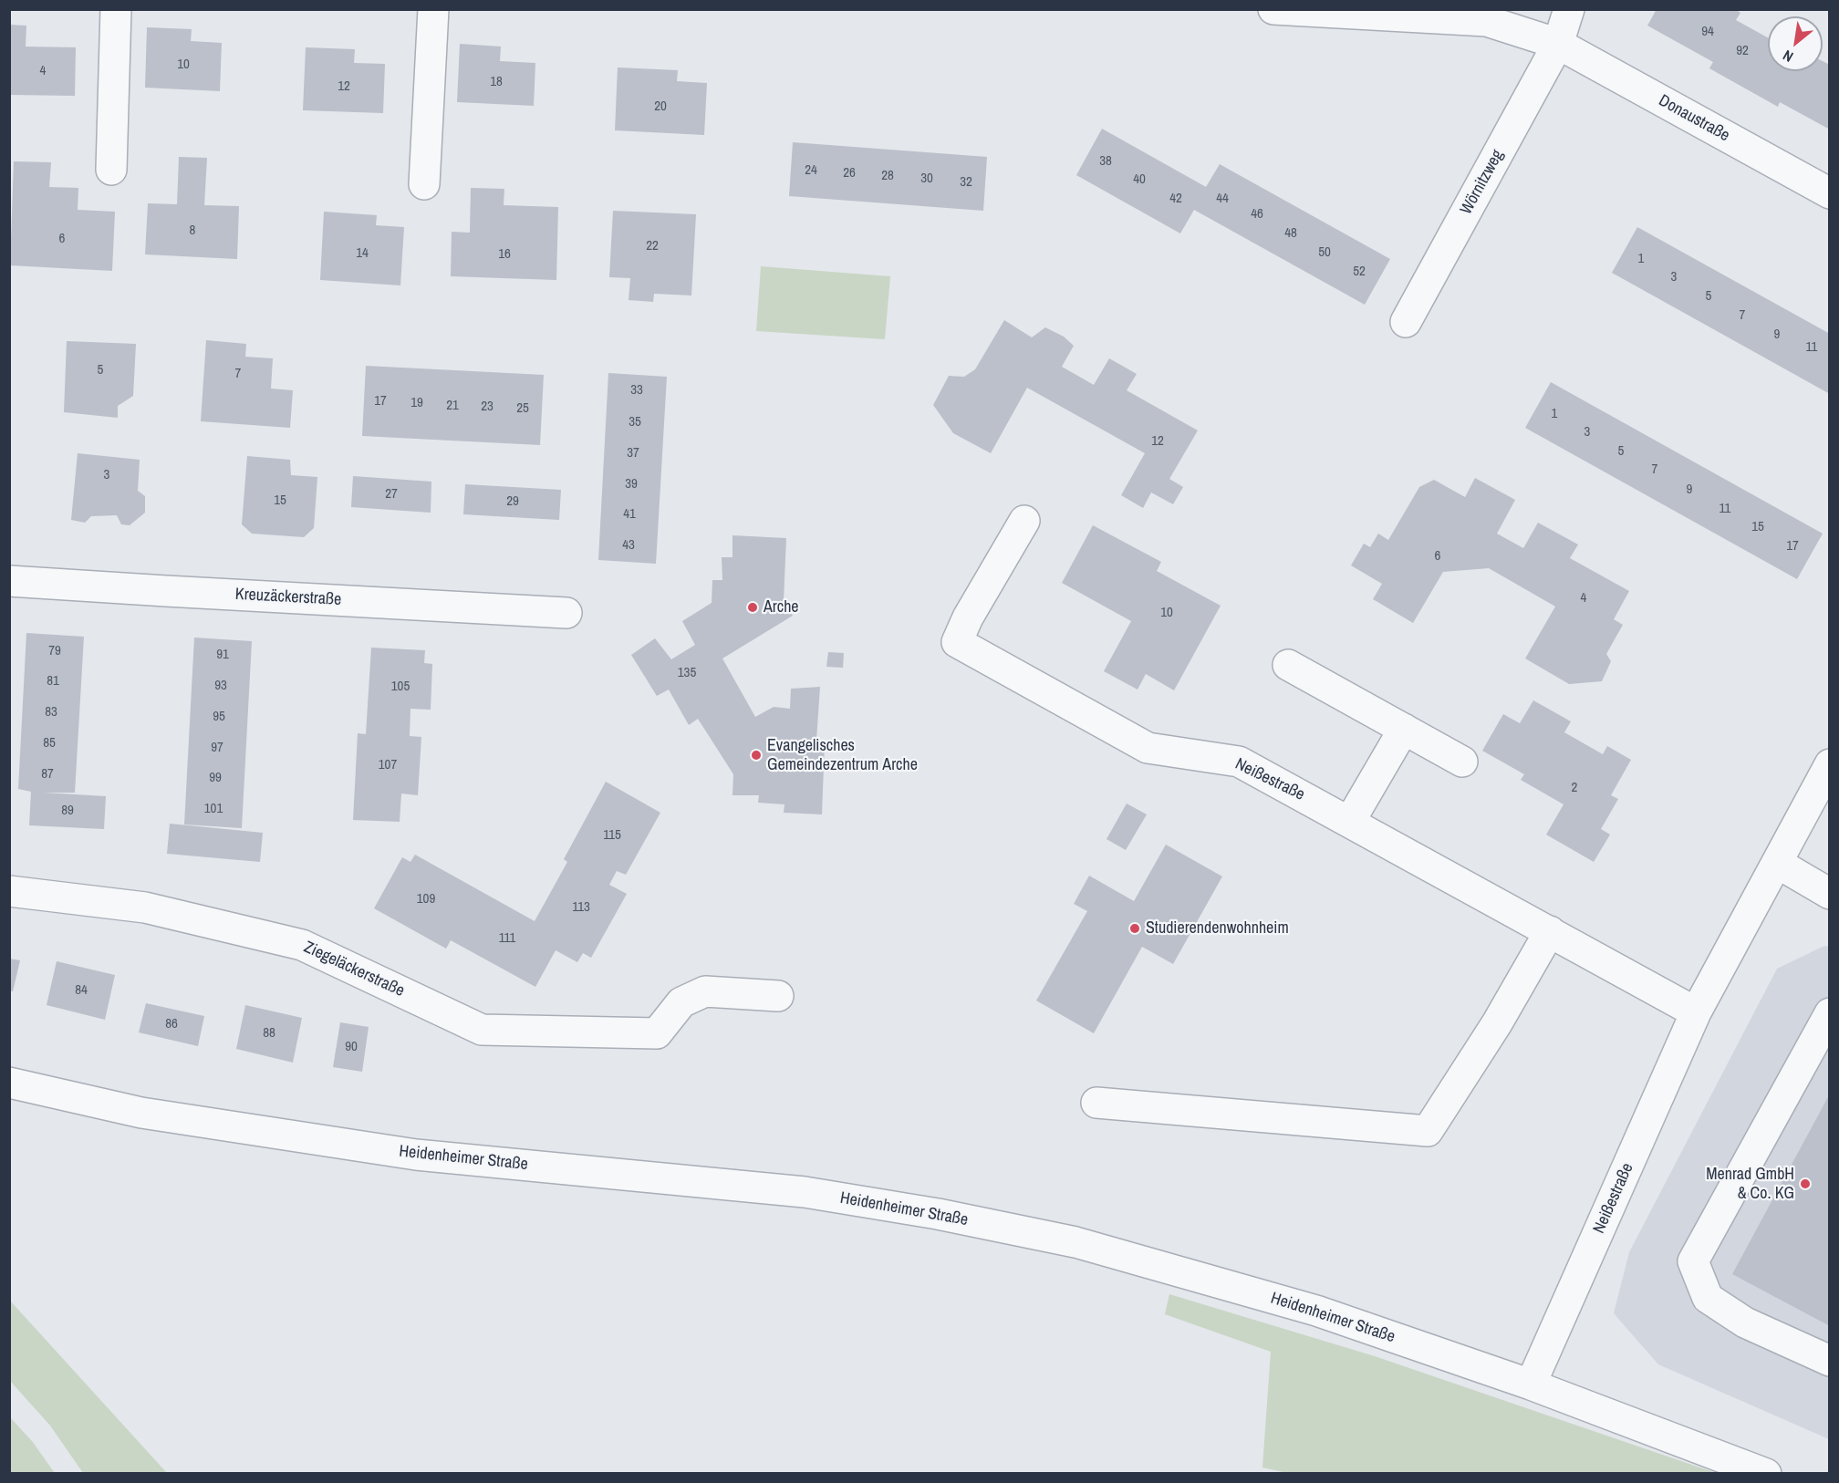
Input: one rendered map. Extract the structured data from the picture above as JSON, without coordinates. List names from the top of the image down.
{
  "streets": {
    "street": [
      "Donaustraße",
      "Wörnitzweg",
      "Kreuzäckerstraße",
      "Neißestraße",
      "Ziegeläckerstraße",
      "Heidenheimer Straße"
    ]
  },
  "crossings": [
    ["Donaustraße", "Wörnitzweg"],
    ["Neißestraße", "Heidenheimer Straße"]
  ],
  "places": [
    "Arche",
    "Evangelisches Gemeindezentrum Arche",
    "Studierendenwohnheim",
    "Menrad GmbH & Co. KG"
  ],
  "house_numbers": [
    "94",
    "92",
    "10",
    "4",
    "18",
    "12",
    "20",
    "38",
    "24",
    "26",
    "28",
    "30",
    "40",
    "32",
    "42",
    "44",
    "46",
    "8",
    "48",
    "6",
    "22",
    "50",
    "14",
    "16",
    "1",
    "52",
    "3",
    "5",
    "7",
    "9",
    "11",
    "5",
    "7",
    "33",
    "17",
    "19",
    "21",
    "23",
    "25",
    "1",
    "35",
    "3",
    "12",
    "5",
    "37",
    "7",
    "3",
    "39",
    "9",
    "27",
    "15",
    "29",
    "11",
    "41",
    "15",
    "43",
    "17",
    "6",
    "4",
    "10",
    "79",
    "91",
    "135",
    "81",
    "93",
    "105",
    "83",
    "95",
    "85",
    "97",
    "107",
    "87",
    "99",
    "2",
    "101",
    "89",
    "115",
    "109",
    "113",
    "111",
    "84",
    "86",
    "88",
    "90"
  ],
  "north": "bottom left"
}
